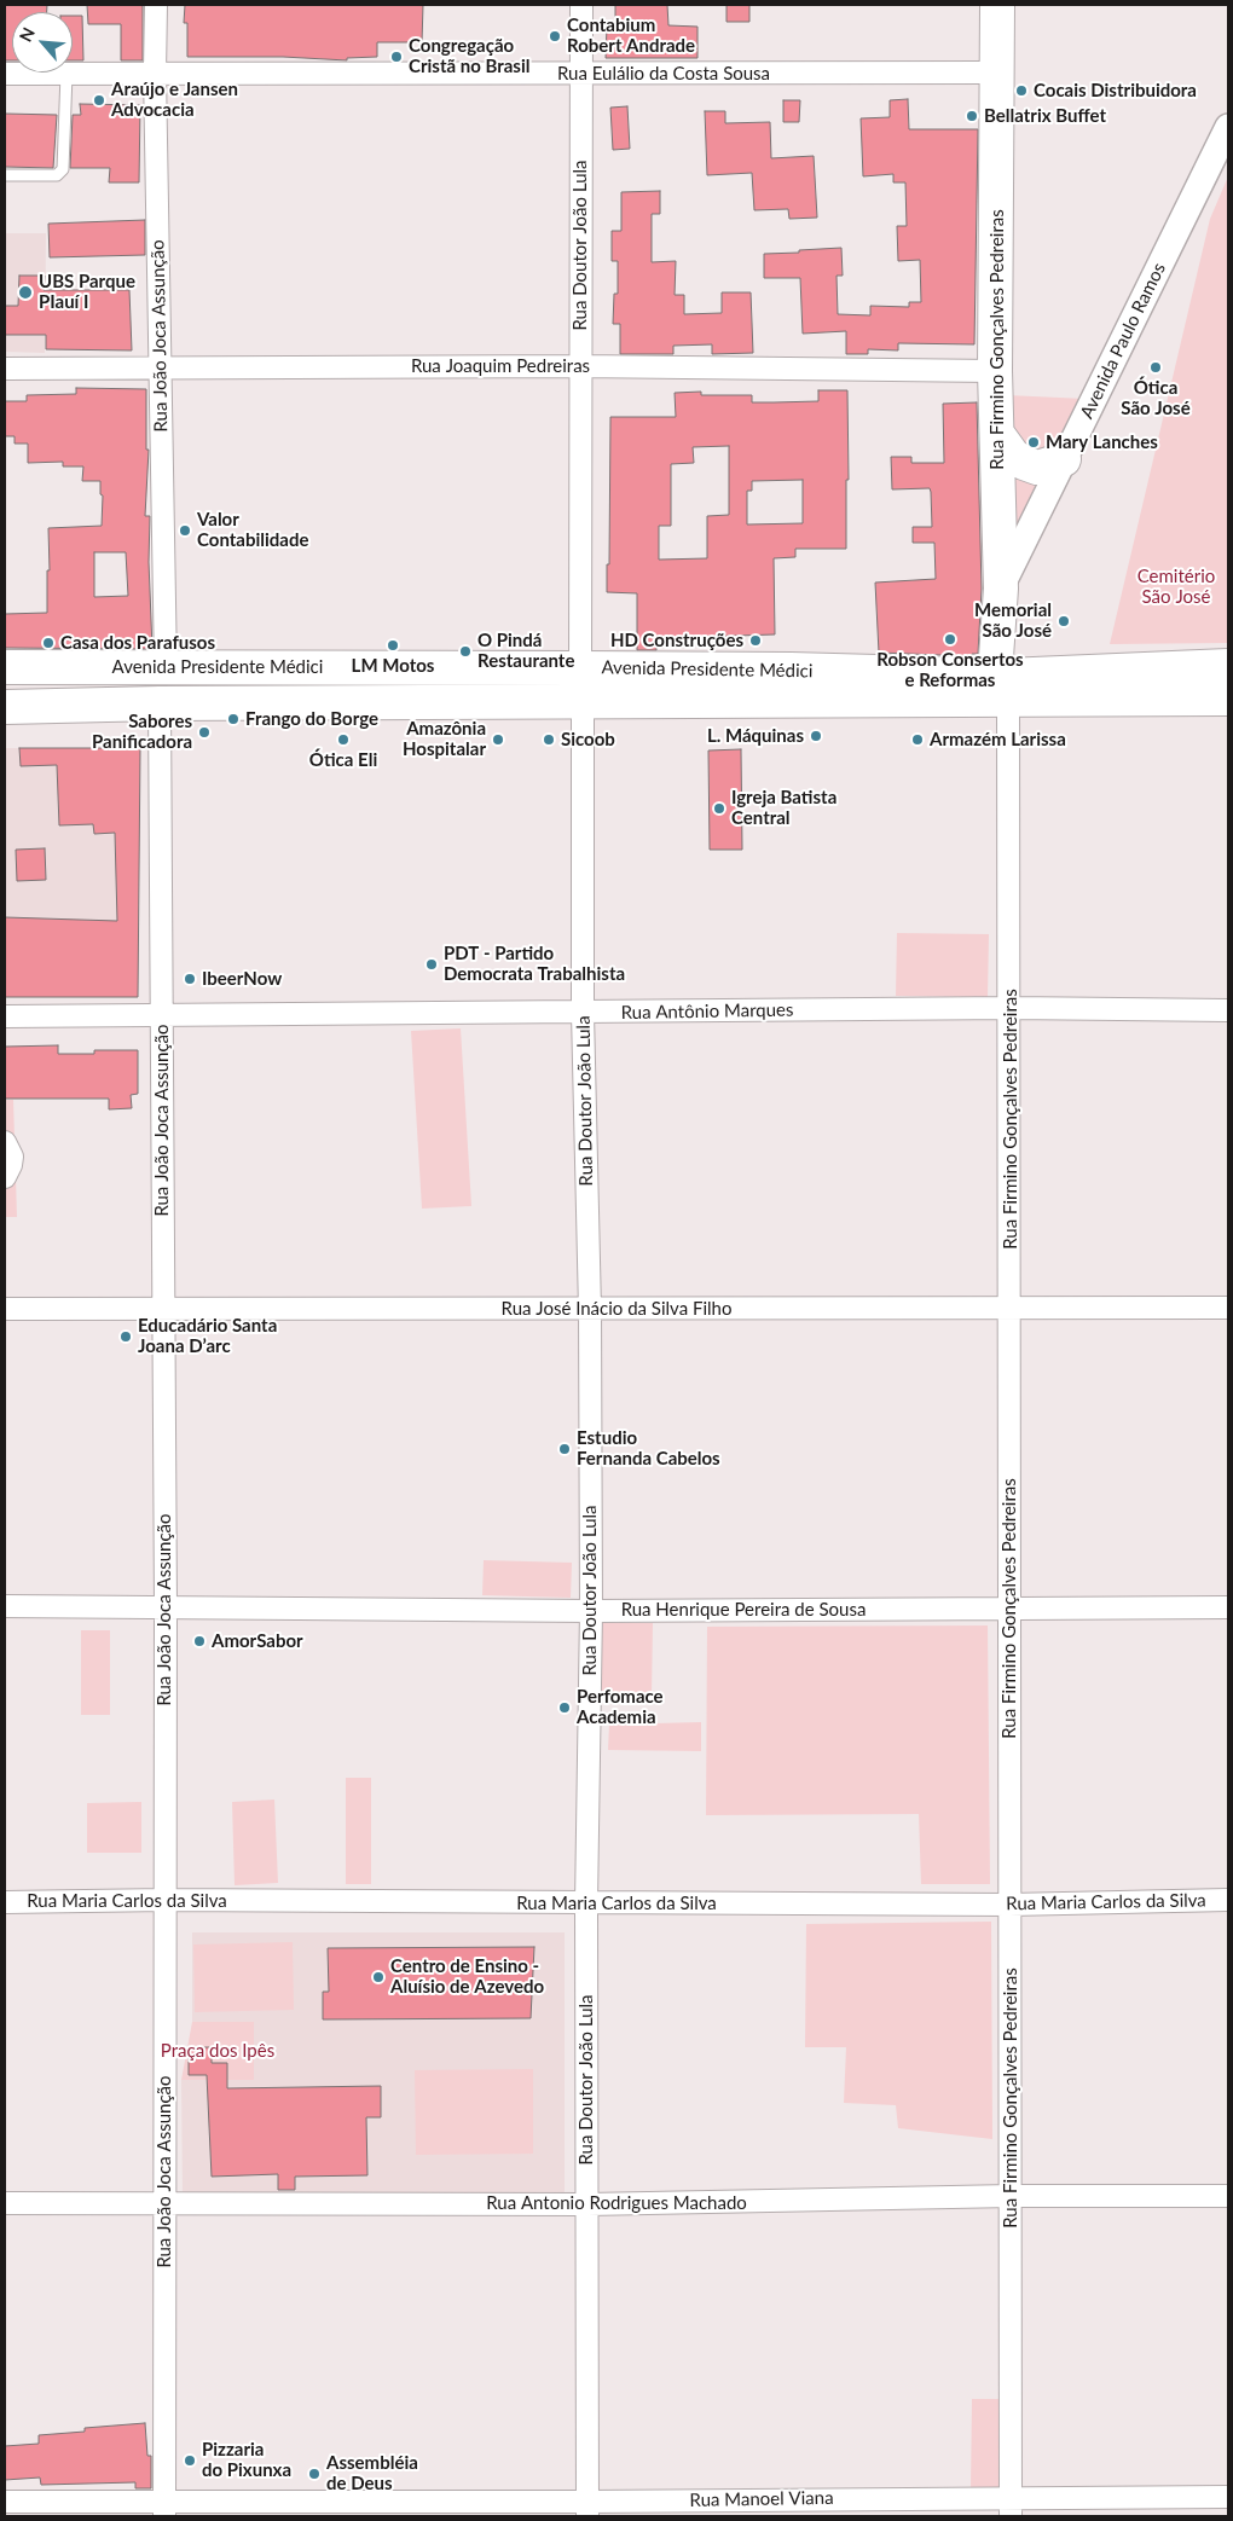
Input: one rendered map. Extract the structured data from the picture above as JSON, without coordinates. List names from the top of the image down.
{
  "streets": {
    "main road": ["Rua Firmino Gonçalves Pedreiras", "Avenida Presidente Médici"],
    "street": [
      "Rua Eulálio da Costa Sousa",
      "Rua Doutor João Lula",
      "Rua João Joca Assunção",
      "Avenida Paulo Ramos",
      "Rua Joaquim Pedreiras",
      "Rua Antônio Marques",
      "Rua José Inácio da Silva Filho",
      "Rua Henrique Pereira de Sousa",
      "Rua Maria Carlos da Silva",
      "Rua Antonio Rodrigues Machado",
      "Rua Manoel Viana"
    ]
  },
  "crossings": [
    ["Rua Eulálio da Costa Sousa", "Rua Doutor João Lula"],
    ["Rua Eulálio da Costa Sousa", "Rua João Joca Assunção"],
    ["Rua Eulálio da Costa Sousa", "Rua Firmino Gonçalves Pedreiras"],
    ["Rua Doutor João Lula", "Rua Joaquim Pedreiras"],
    ["Rua Doutor João Lula", "Avenida Presidente Médici"],
    ["Rua Doutor João Lula", "Rua Antônio Marques"],
    ["Rua Doutor João Lula", "Rua José Inácio da Silva Filho"],
    ["Rua Doutor João Lula", "Rua Henrique Pereira de Sousa"],
    ["Rua Doutor João Lula", "Rua Maria Carlos da Silva"],
    ["Rua Doutor João Lula", "Rua Antonio Rodrigues Machado"],
    ["Rua Doutor João Lula", "Rua Manoel Viana"],
    ["Rua João Joca Assunção", "Rua Joaquim Pedreiras"],
    ["Rua João Joca Assunção", "Avenida Presidente Médici"],
    ["Rua João Joca Assunção", "Rua Antônio Marques"],
    ["Rua João Joca Assunção", "Rua José Inácio da Silva Filho"],
    ["Rua João Joca Assunção", "Rua Henrique Pereira de Sousa"],
    ["Rua João Joca Assunção", "Rua Maria Carlos da Silva"],
    ["Rua João Joca Assunção", "Rua Antonio Rodrigues Machado"],
    ["Rua João Joca Assunção", "Rua Manoel Viana"],
    ["Rua Firmino Gonçalves Pedreiras", "Avenida Paulo Ramos"],
    ["Rua Firmino Gonçalves Pedreiras", "Rua Joaquim Pedreiras"],
    ["Rua Firmino Gonçalves Pedreiras", "Avenida Presidente Médici"],
    ["Rua Firmino Gonçalves Pedreiras", "Rua Antônio Marques"],
    ["Rua Firmino Gonçalves Pedreiras", "Rua José Inácio da Silva Filho"],
    ["Rua Firmino Gonçalves Pedreiras", "Rua Henrique Pereira de Sousa"],
    ["Rua Firmino Gonçalves Pedreiras", "Rua Maria Carlos da Silva"],
    ["Rua Firmino Gonçalves Pedreiras", "Rua Antonio Rodrigues Machado"],
    ["Rua Firmino Gonçalves Pedreiras", "Rua Manoel Viana"]
  ],
  "parks": ["Cemitério São José", "Praça dos Ipês"],
  "places": [
    "Contabium Robert Andrade",
    "Congregação Cristã no Brasil",
    "Cocais Distribuidora",
    "Araújo e Jansen Advocacia",
    "Bellatrix Buffet",
    "UBS Parque PIauí I",
    "Ótica São José",
    "Mary Lanches",
    "Valor Contabilidade",
    "Memorial São José",
    "Robson Consertos e Reformas",
    "HD Construções",
    "Casa dos Parafusos",
    "LM Motos",
    "O Pindá Restaurante",
    "Frango do Borge",
    "Sabores Panificadora",
    "L. Máquinas",
    "Ótica Eli",
    "Amazônia Hospitalar",
    "Sicoob",
    "Armazém Larissa",
    "Igreja Batista Central",
    "PDT - Partido Democrata Trabalhista",
    "IbeerNow",
    "Educadário Santa Joana D’arc",
    "Estudio Fernanda Cabelos",
    "AmorSabor",
    "Perfomace Academia",
    "Centro de Ensino - Aluísio de Azevedo",
    "Pizzaria do Pixunxa",
    "Assembléia de Deus"
  ],
  "north": "top left"
}
